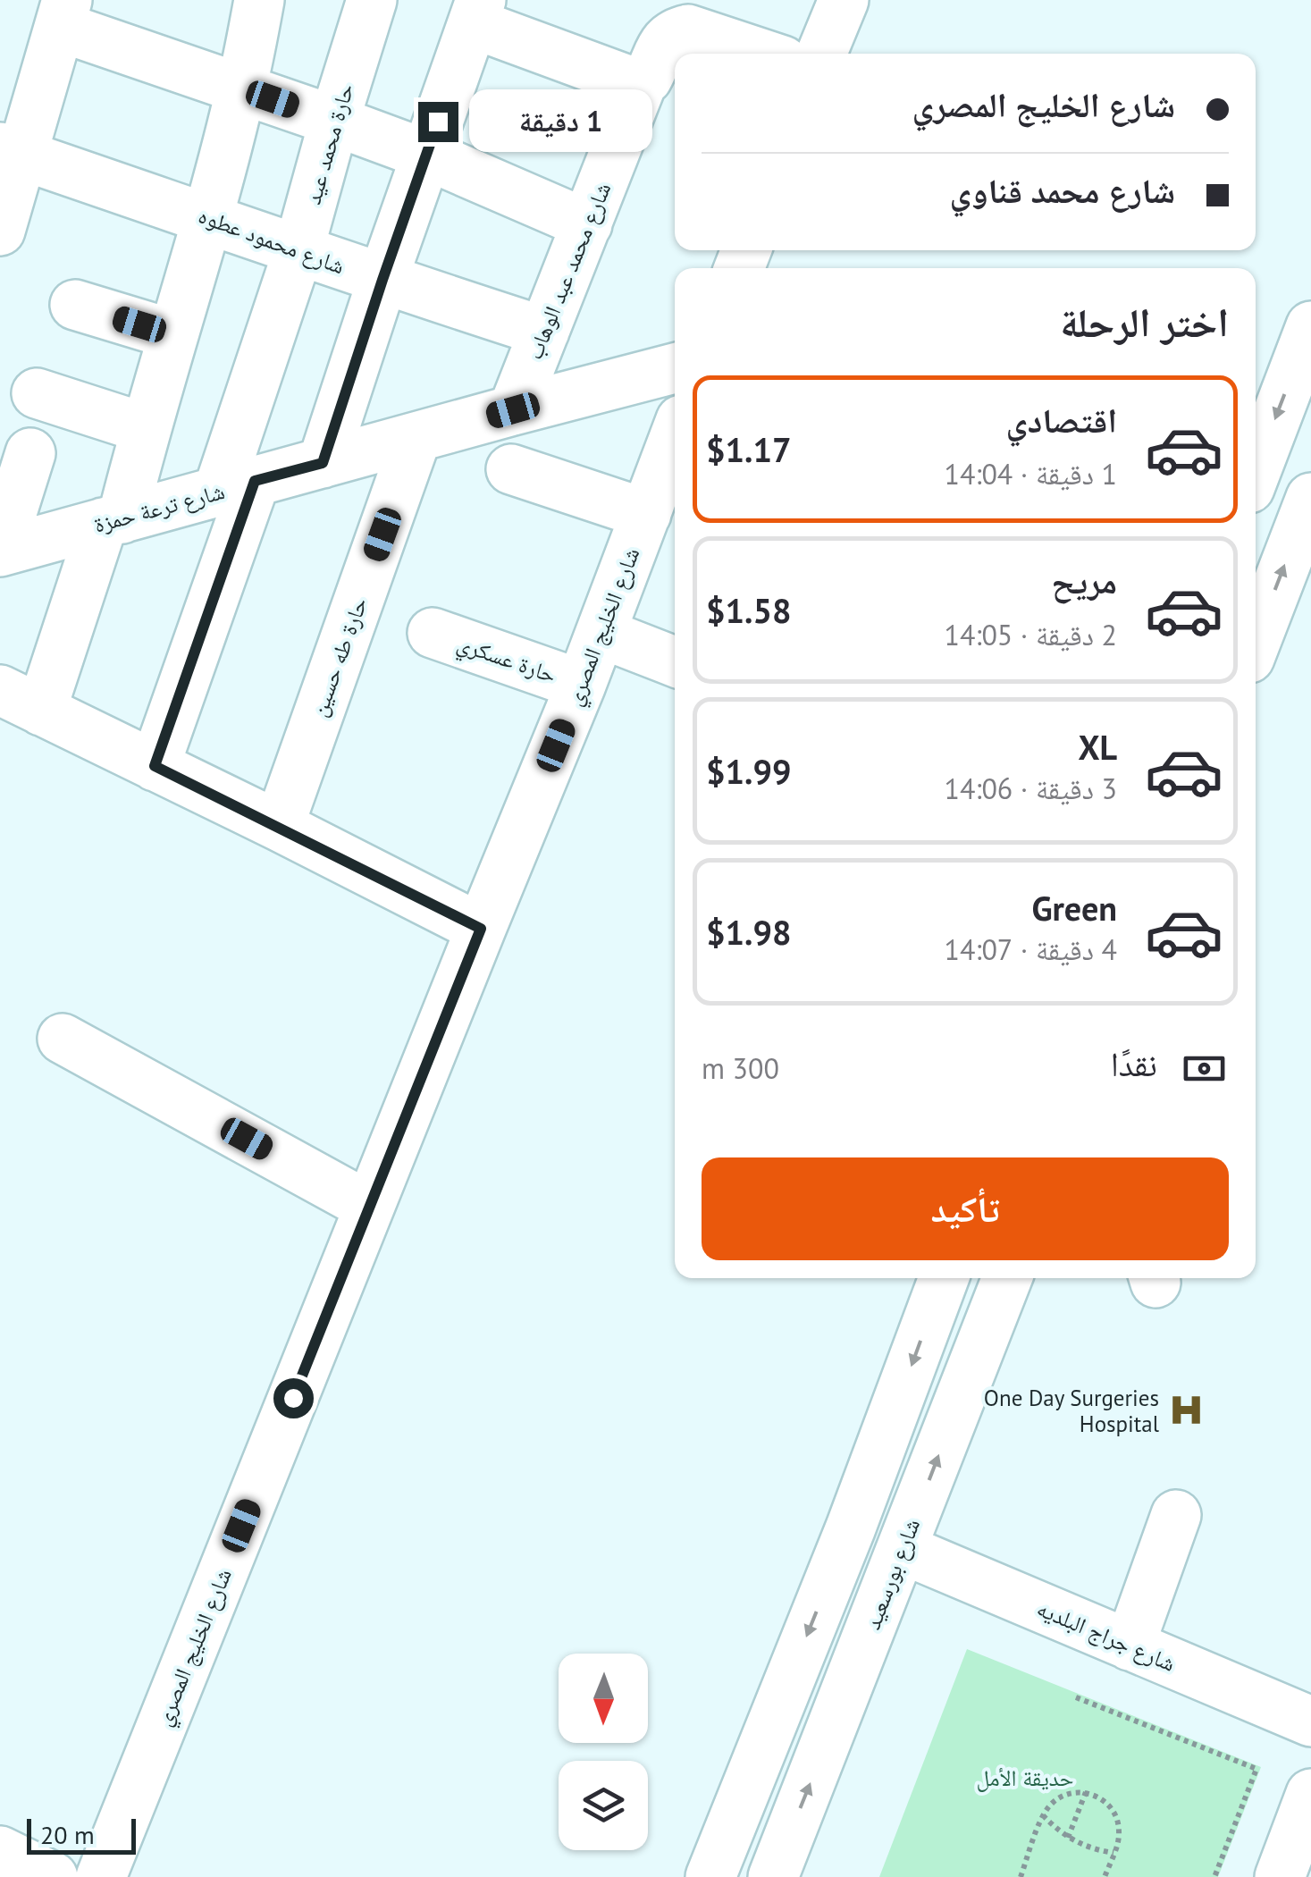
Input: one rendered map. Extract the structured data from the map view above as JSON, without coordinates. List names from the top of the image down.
{
  "streets": {
    "street": [
      "حارة محمد عيد",
      "شارع محمود عطوه",
      "شارع محمد عبد الوهاب",
      "شارع ترعة حمزة",
      "شارع الخليج المصري",
      "حارة طه حسين",
      "حارة عسكري",
      "شارع بورسعيد",
      "شارع جراج البلديه"
    ]
  },
  "crossings": [
    ["حارة محمد عيد", "شارع محمود عطوه"],
    ["حارة محمد عيد", "شارع ترعة حمزة"],
    ["شارع محمود عطوه", "شارع محمد عبد الوهاب"],
    ["شارع محمد عبد الوهاب", "شارع ترعة حمزة"],
    ["شارع ترعة حمزة", "حارة طه حسين"],
    ["شارع الخليج المصري", "حارة عسكري"],
    ["شارع بورسعيد", "شارع جراج البلديه"]
  ],
  "parks": ["حديقة الأمل"],
  "places": {
    "hospital": ["One Day Surgeries Hospital"]
  },
  "scale_bar": "20 m",
  "north": "bottom",
  "page": {
    "banner": ["شارع الخليج المصري", "شارع محمد قناوي"],
    "bubble": "1 دقيقة",
    "heading": "اختر الرحلة",
    "list": [
      {
        "name": "اقتصادي",
        "note": "1 دقيقة · 14:04",
        "value": "$1.17"
      },
      {
        "name": "مريح",
        "note": "2 دقيقة · 14:05",
        "value": "$1.58"
      },
      {
        "name": "XL",
        "note": "3 دقيقة · 14:06",
        "value": "$1.99"
      },
      {
        "name": "Green",
        "note": "4 دقيقة · 14:07",
        "value": "$1.98"
      }
    ],
    "pay": ["نقدًا", "300 m"],
    "buttons": "تأكيد",
    "scale": "20 m"
  }
}
